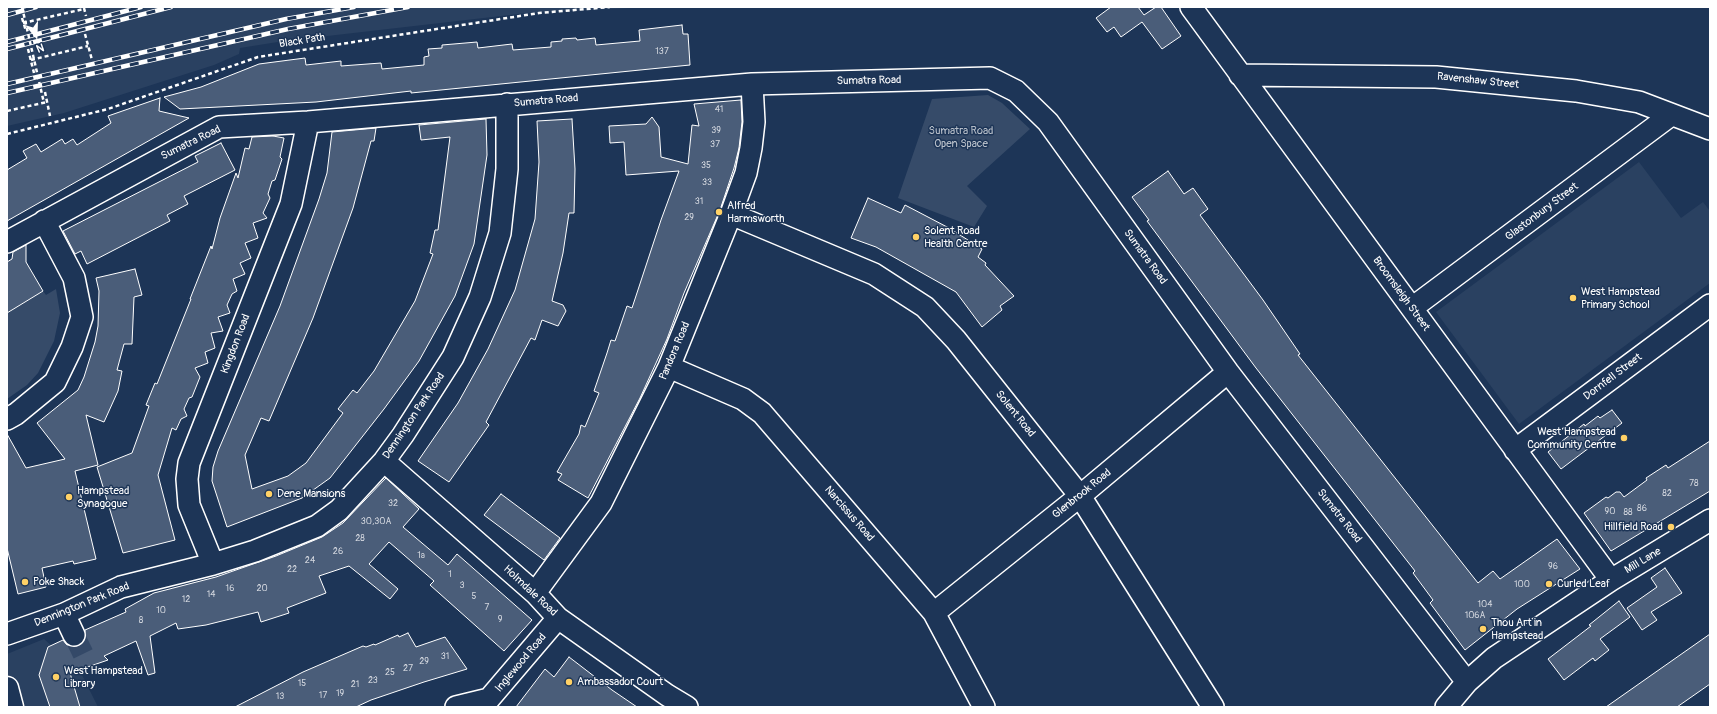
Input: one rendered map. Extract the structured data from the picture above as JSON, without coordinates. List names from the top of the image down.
{
  "streets": {
    "street": [
      "Sumatra Road",
      "Ravenshaw Street",
      "Glastonbury Street",
      "Broomsleigh Street",
      "Kingdon Road",
      "Pandora Road",
      "Dornfell Street",
      "Solent Road",
      "Dennington Park Road",
      "Glenbrook Road",
      "Narcissus Road",
      "Mill Lane",
      "Holmdale Road",
      "Inglewood Road"
    ],
    "path": ["Black Path"]
  },
  "crossings": [
    ["Sumatra Road", "Kingdon Road"],
    ["Sumatra Road", "Pandora Road"],
    ["Sumatra Road", "Dennington Park Road"],
    ["Sumatra Road", "Glenbrook Road"],
    ["Sumatra Road", "Mill Lane"],
    ["Ravenshaw Street", "Glastonbury Street"],
    ["Ravenshaw Street", "Broomsleigh Street"],
    ["Glastonbury Street", "Broomsleigh Street"],
    ["Broomsleigh Street", "Dornfell Street"],
    ["Broomsleigh Street", "Mill Lane"],
    ["Kingdon Road", "Dennington Park Road"],
    ["Pandora Road", "Solent Road"],
    ["Pandora Road", "Narcissus Road"],
    ["Pandora Road", "Holmdale Road"],
    ["Solent Road", "Glenbrook Road"],
    ["Dennington Park Road", "Holmdale Road"],
    ["Glenbrook Road", "Narcissus Road"],
    ["Holmdale Road", "Inglewood Road"]
  ],
  "parks": ["Sumatra Road Open Space"],
  "places": [
    "Alfred Harmsworth",
    "Solent Road Health Centre",
    "West Hampstead Primary School",
    "West Hampstead Community Centre",
    "Dene Mansions",
    "Hampstead Synagogue",
    "Hillfield Road",
    "Poke Shack",
    "Curled Leaf",
    "Thou Art in Hampstead",
    "West Hampstead Library",
    "Ambassador Court"
  ],
  "house_numbers": [
    "137",
    "41",
    "39",
    "37",
    "35",
    "33",
    "31",
    "29",
    "78",
    "82",
    "32",
    "86",
    "90",
    "88",
    "30,30A",
    "28",
    "26",
    "1a",
    "24",
    "96",
    "22",
    "1",
    "100",
    "3",
    "16",
    "20",
    "14",
    "5",
    "12",
    "104",
    "7",
    "10",
    "106A",
    "9",
    "8",
    "31",
    "29",
    "27",
    "25",
    "23",
    "15",
    "21",
    "19",
    "17",
    "13"
  ],
  "north": "bottom"
}
